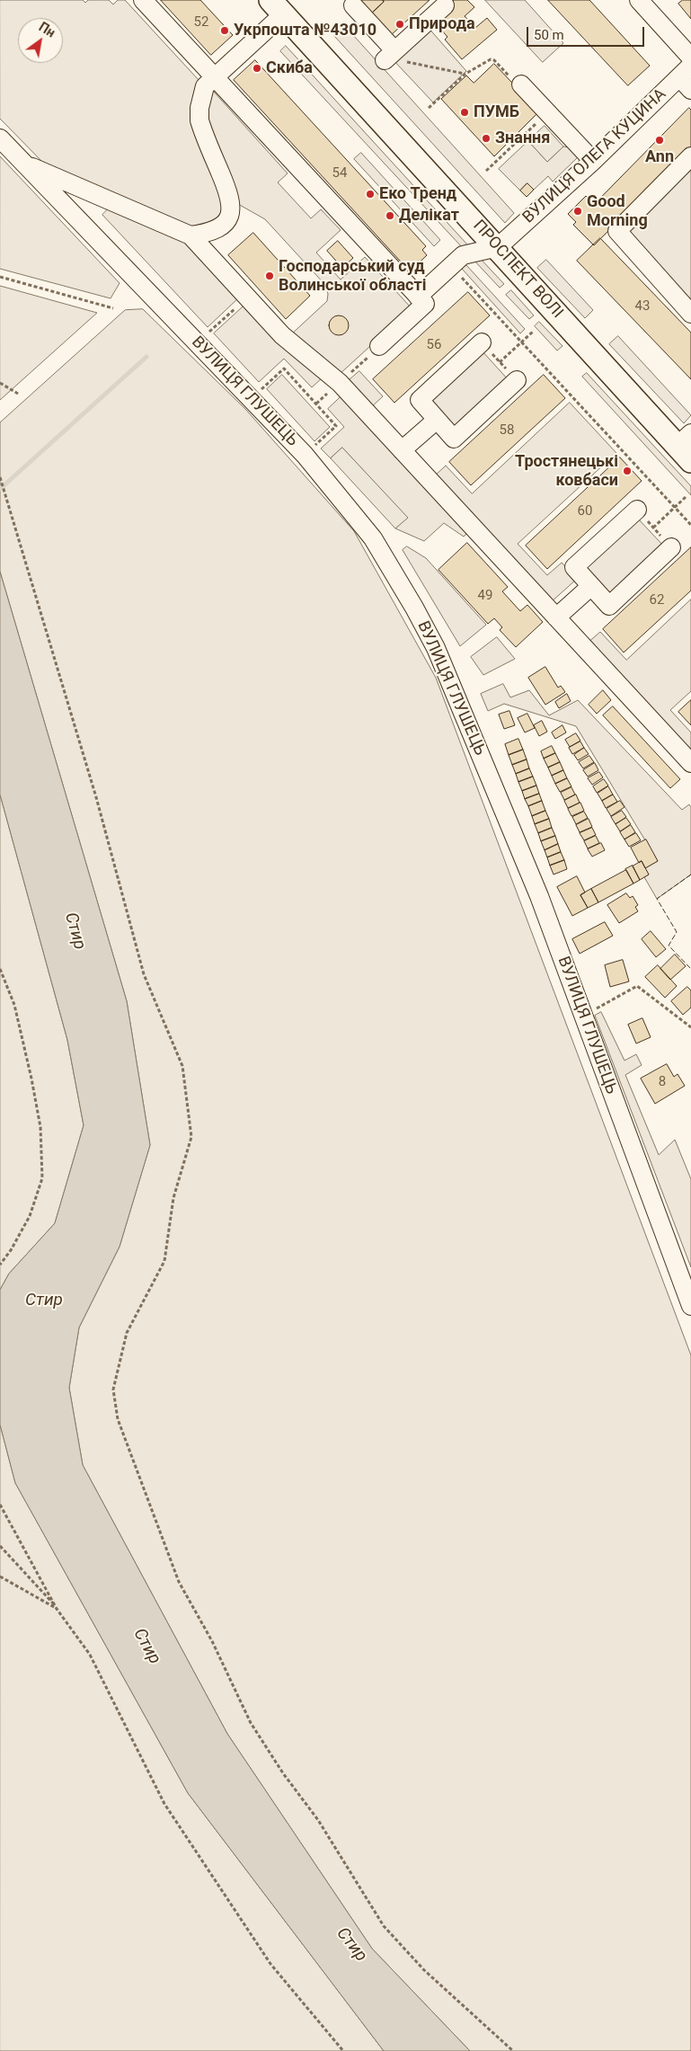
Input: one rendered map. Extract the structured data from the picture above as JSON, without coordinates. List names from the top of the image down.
{
  "streets": {
    "main road": ["ПРОСПЕКТ ВОЛІ"],
    "street": ["ВУЛИЦЯ ОЛЕГА КУЦИНА", "ВУЛИЦЯ ГЛУШЕЦЬ"]
  },
  "crossings": [
    ["ВУЛИЦЯ ОЛЕГА КУЦИНА", "ПРОСПЕКТ ВОЛІ"]
  ],
  "water": ["Стир"],
  "places": [
    "Природа",
    "Укрпошта №43010",
    "Скиба",
    "ПУМБ",
    "Знання",
    "Ann",
    "Еко Тренд",
    "Good Morning",
    "Делікат",
    "Господарський суд Волинської області",
    "Тростянецькі ковбаси"
  ],
  "house_numbers": [
    "52",
    "54",
    "43",
    "56",
    "58",
    "60",
    "49",
    "62",
    "8"
  ],
  "scale_bar": "50 m",
  "north": "top right"
}
